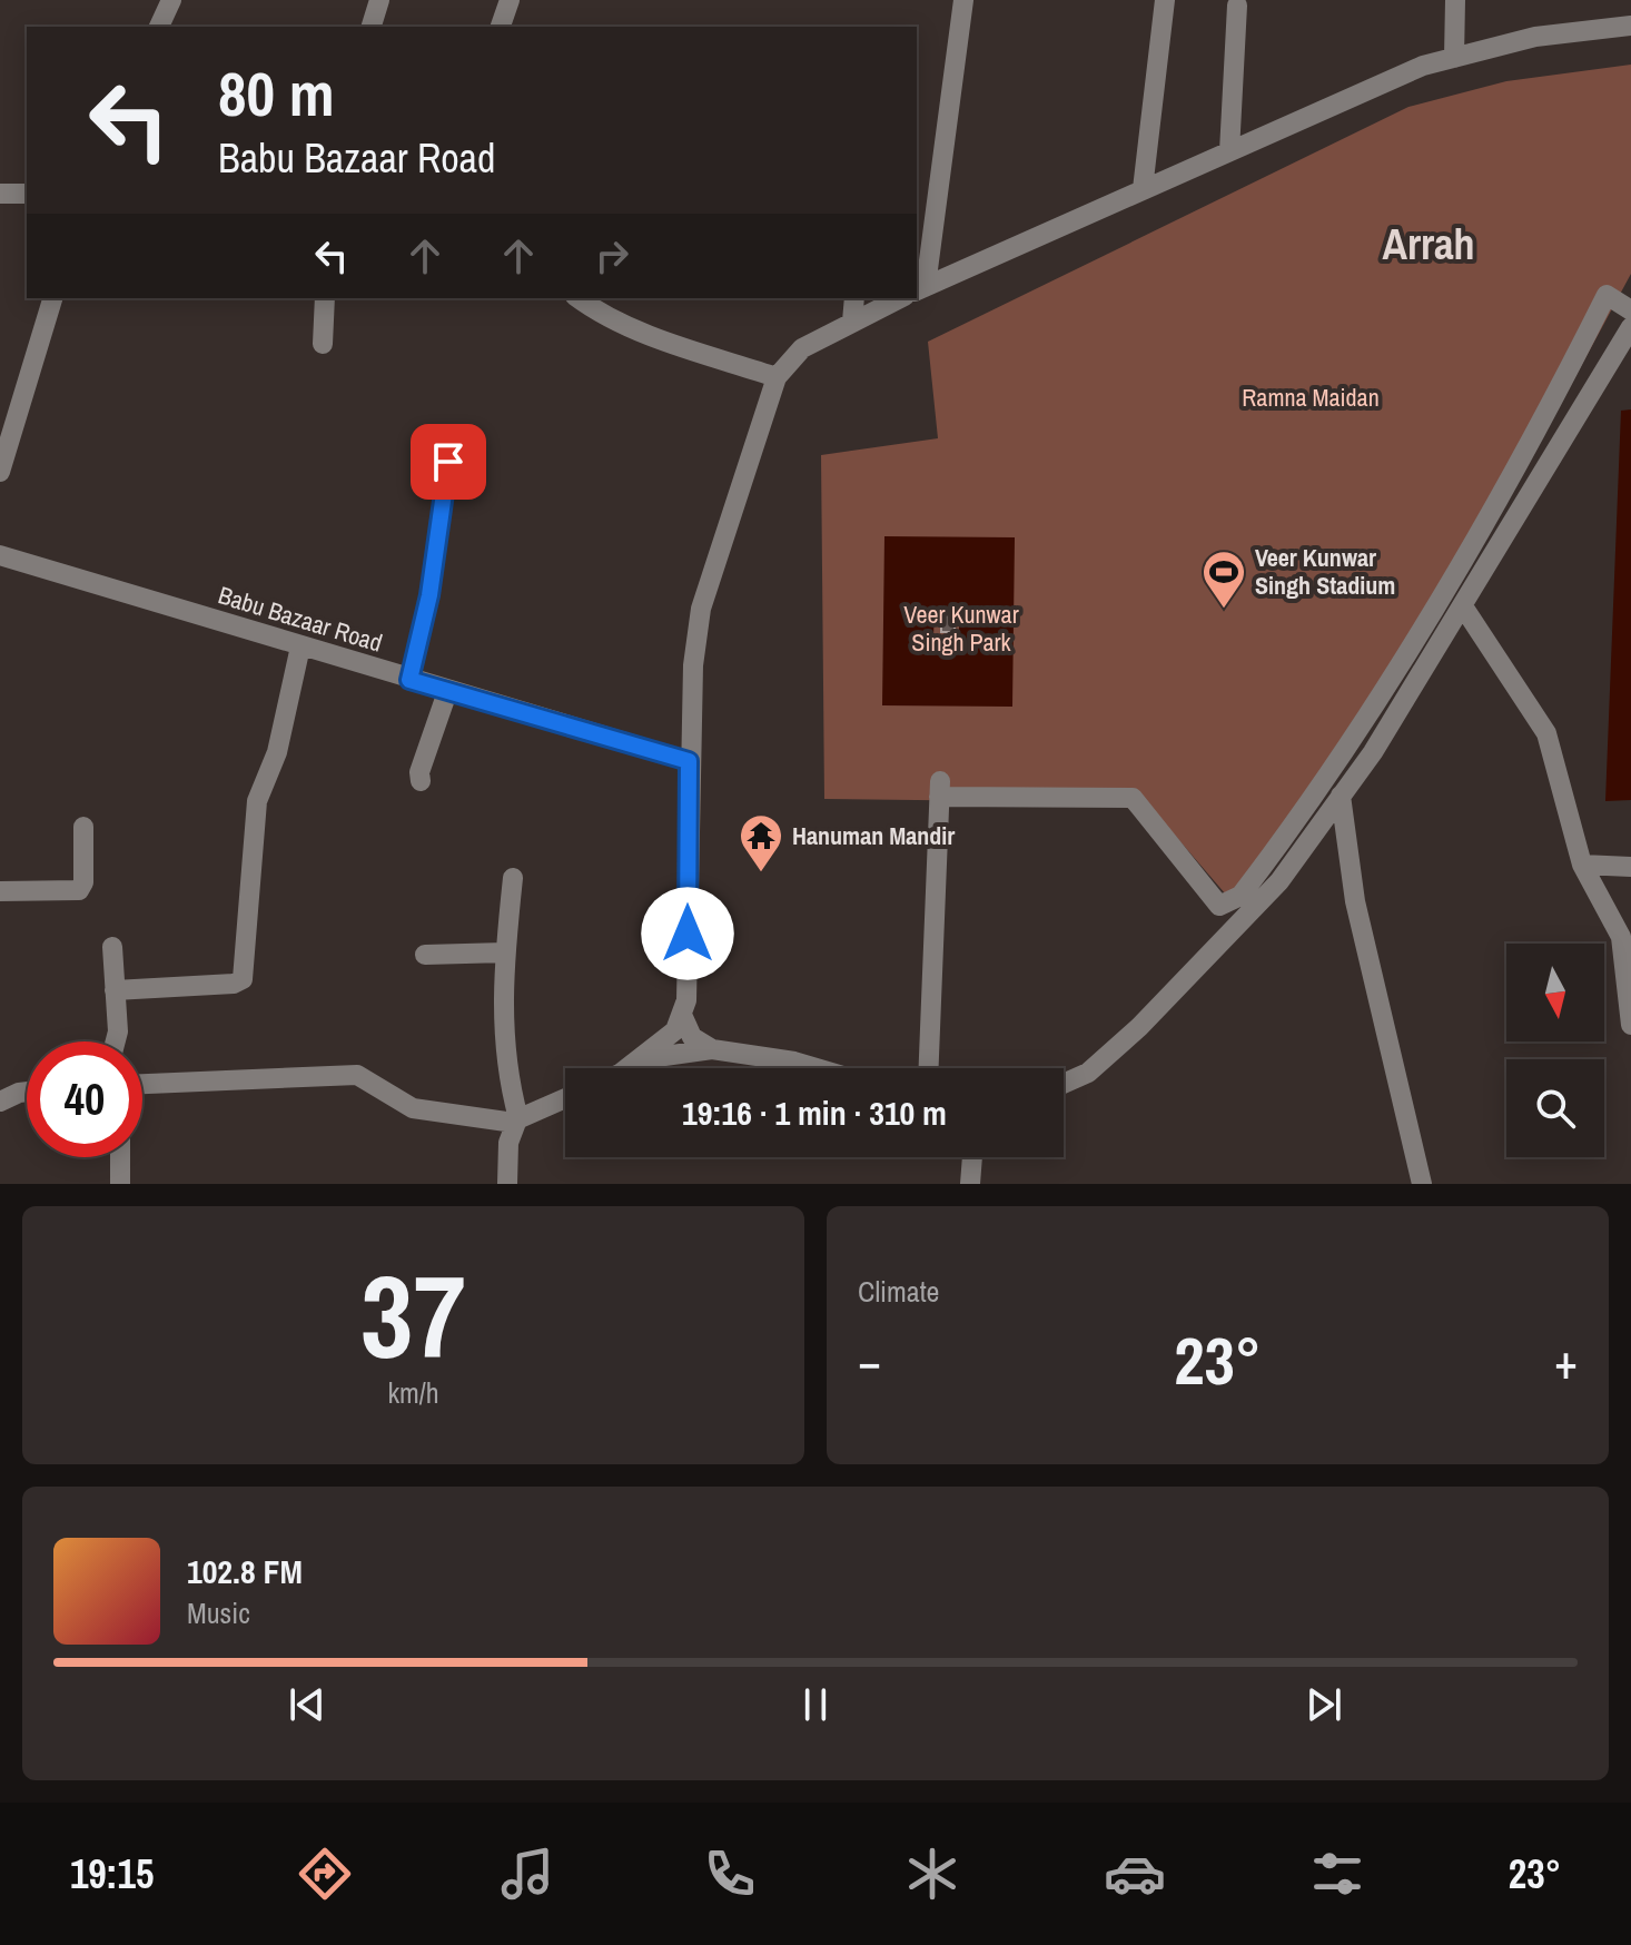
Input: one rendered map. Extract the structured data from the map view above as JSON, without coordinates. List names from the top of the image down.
{
  "streets": {
    "street": ["Babu Bazaar Road"]
  },
  "districts": ["Arrah"],
  "parks": ["Ramna Maidan", "Veer Kunwar Singh Park"],
  "places": {
    "sports": ["Veer Kunwar Singh Stadium"],
    "temple": ["Hanuman Mandir"]
  },
  "north": "bottom",
  "page": {
    "turn": ["80 m", "Babu Bazaar Road"],
    "limit": "40",
    "trip": "19:16 · 1 min · 310 m",
    "tile": [
      ["37", "km/h"],
      "Climate"
    ],
    "heat": ["−", "23°", "+"],
    "song": ["102.8 FM", "Music"],
    "tabs": ["19:15", "23°"]
  }
}
